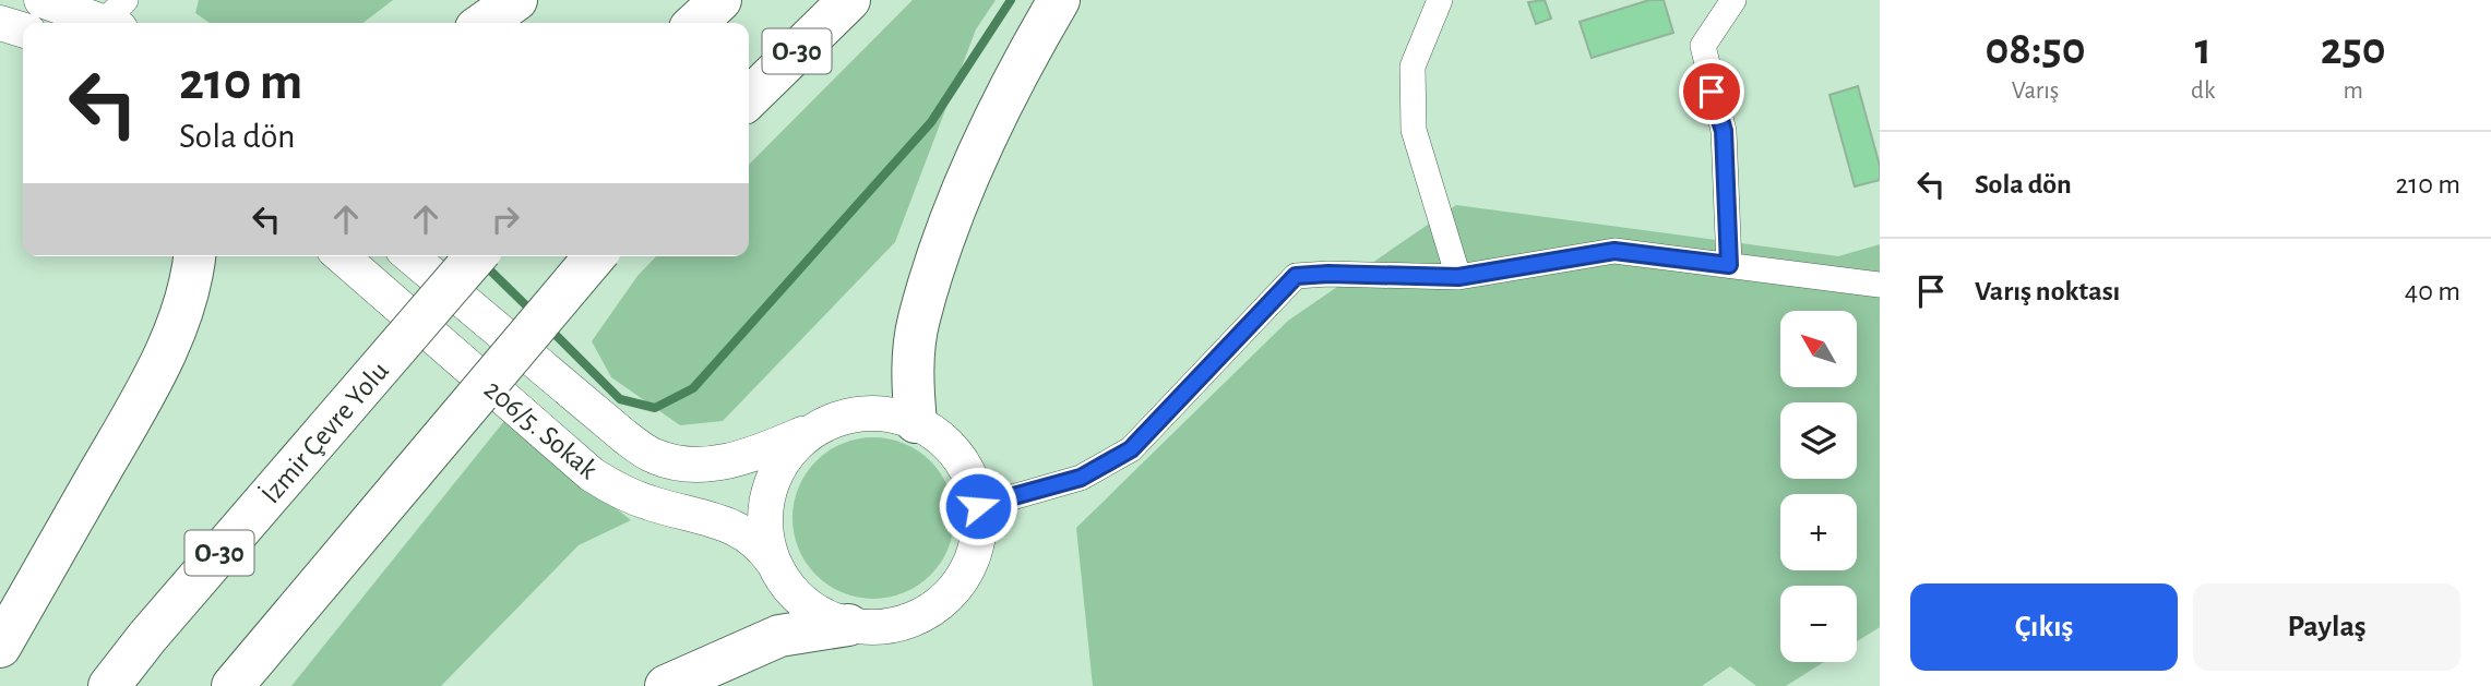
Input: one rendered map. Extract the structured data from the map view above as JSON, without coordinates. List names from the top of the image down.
{
  "streets": {
    "highway": ["O-30", "İzmir Çevre Yolu"],
    "main road": ["206/5. Sokak"]
  },
  "north": "top left",
  "page": {
    "eta": [
      "08:50",
      "Varış",
      "1",
      "dk",
      "250",
      "m"
    ],
    "turn": ["210 m", "Sola dön"],
    "list": [
      {
        "name": "Sola dön",
        "value": "210 m"
      },
      {
        "name": "Varış noktası",
        "value": "40 m"
      }
    ],
    "map_buttons": ["+", "−"],
    "buttons": ["Çıkış", "Paylaş"]
  }
}
